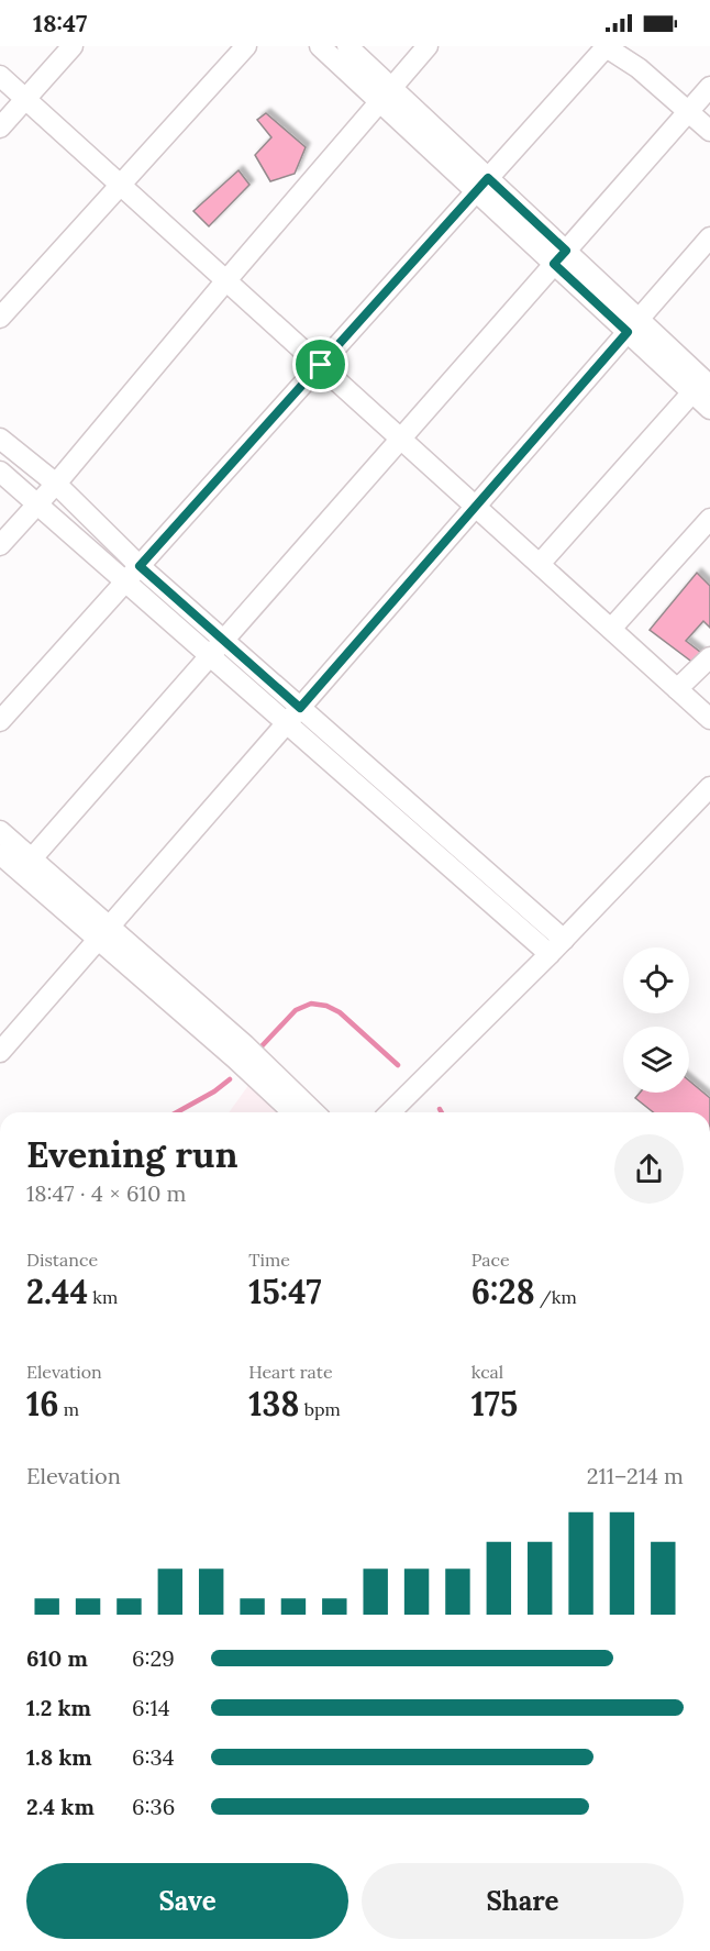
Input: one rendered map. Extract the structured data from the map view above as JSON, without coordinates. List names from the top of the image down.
{
  "page": {
    "status": "18:47",
    "heading": ["Evening run", "18:47 · 4 × 610 m"],
    "stats": [
      ["Distance", "2.44 km"],
      ["Time", "15:47"],
      ["Pace", "6:28 /km"],
      ["Elevation", "16 m"],
      ["Heart rate", "138 bpm"],
      ["kcal", "175"]
    ],
    "chart": ["Elevation", "211–214 m"],
    "list": [
      {
        "name": "610 m",
        "note": "6:29"
      },
      {
        "name": "1.2 km",
        "note": "6:14"
      },
      {
        "name": "1.8 km",
        "note": "6:34"
      },
      {
        "name": "2.4 km",
        "note": "6:36"
      }
    ],
    "buttons": ["Save", "Share"]
  }
}
